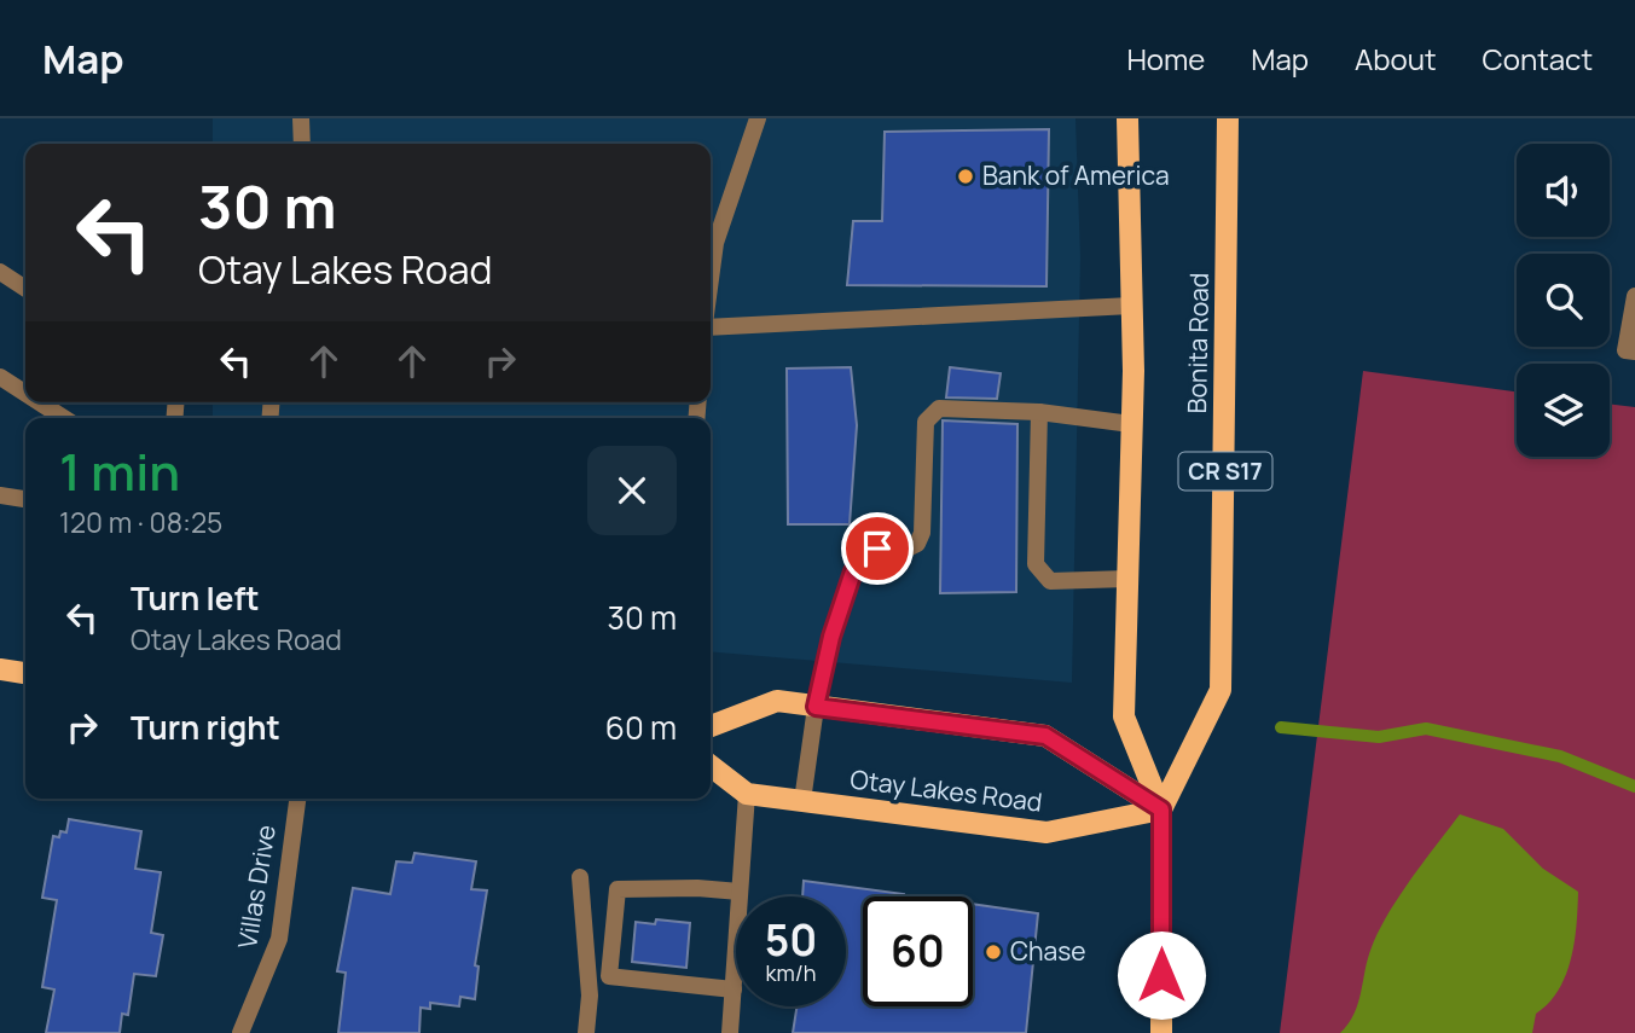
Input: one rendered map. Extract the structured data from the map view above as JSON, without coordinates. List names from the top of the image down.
{
  "streets": {
    "main road": ["Bonita Road", "CR S17", "Otay Lakes Road"],
    "street": ["Villas Drive"]
  },
  "crossings": [
    ["Bonita Road", "Otay Lakes Road"]
  ],
  "places": ["Bank of America", "Chase"],
  "page": {
    "header": "Map",
    "nav": [
      "Home",
      "Map",
      "About",
      "Contact"
    ],
    "turn": ["30 m", "Otay Lakes Road"],
    "heading": ["1 min", "120 m · 08:25"],
    "list": [
      {
        "name": "Turn left",
        "note": "Otay Lakes Road",
        "value": "30 m"
      },
      {
        "name": "Turn right",
        "value": "60 m"
      }
    ],
    "speed": "50 km/h",
    "limit": "60"
  }
}
